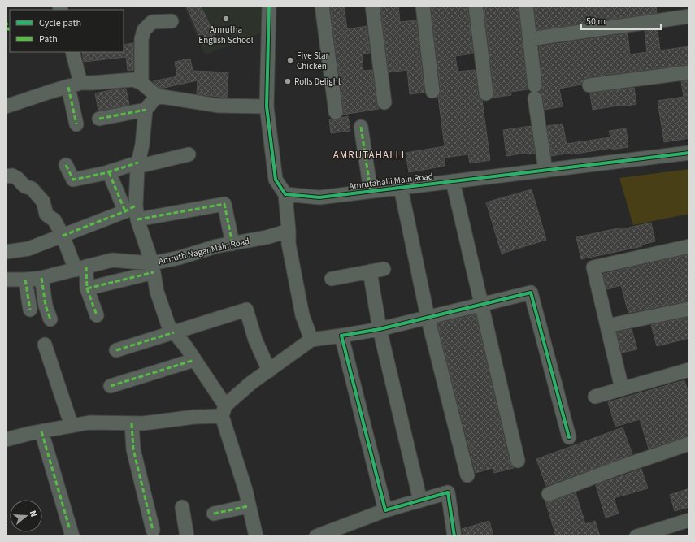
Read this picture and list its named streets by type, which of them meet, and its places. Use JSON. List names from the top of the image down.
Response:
{
  "streets": {
    "street": ["Amrutahalli Main Road", "Amruth Nagar Main Road"]
  },
  "districts": ["AMRUTAHALLI"],
  "places": ["Amrutha English School", "Five Star Chicken", "Rolls Delight"],
  "legend": ["Cycle path", "Path"],
  "scale_bar": "50 m",
  "north": "right"
}
